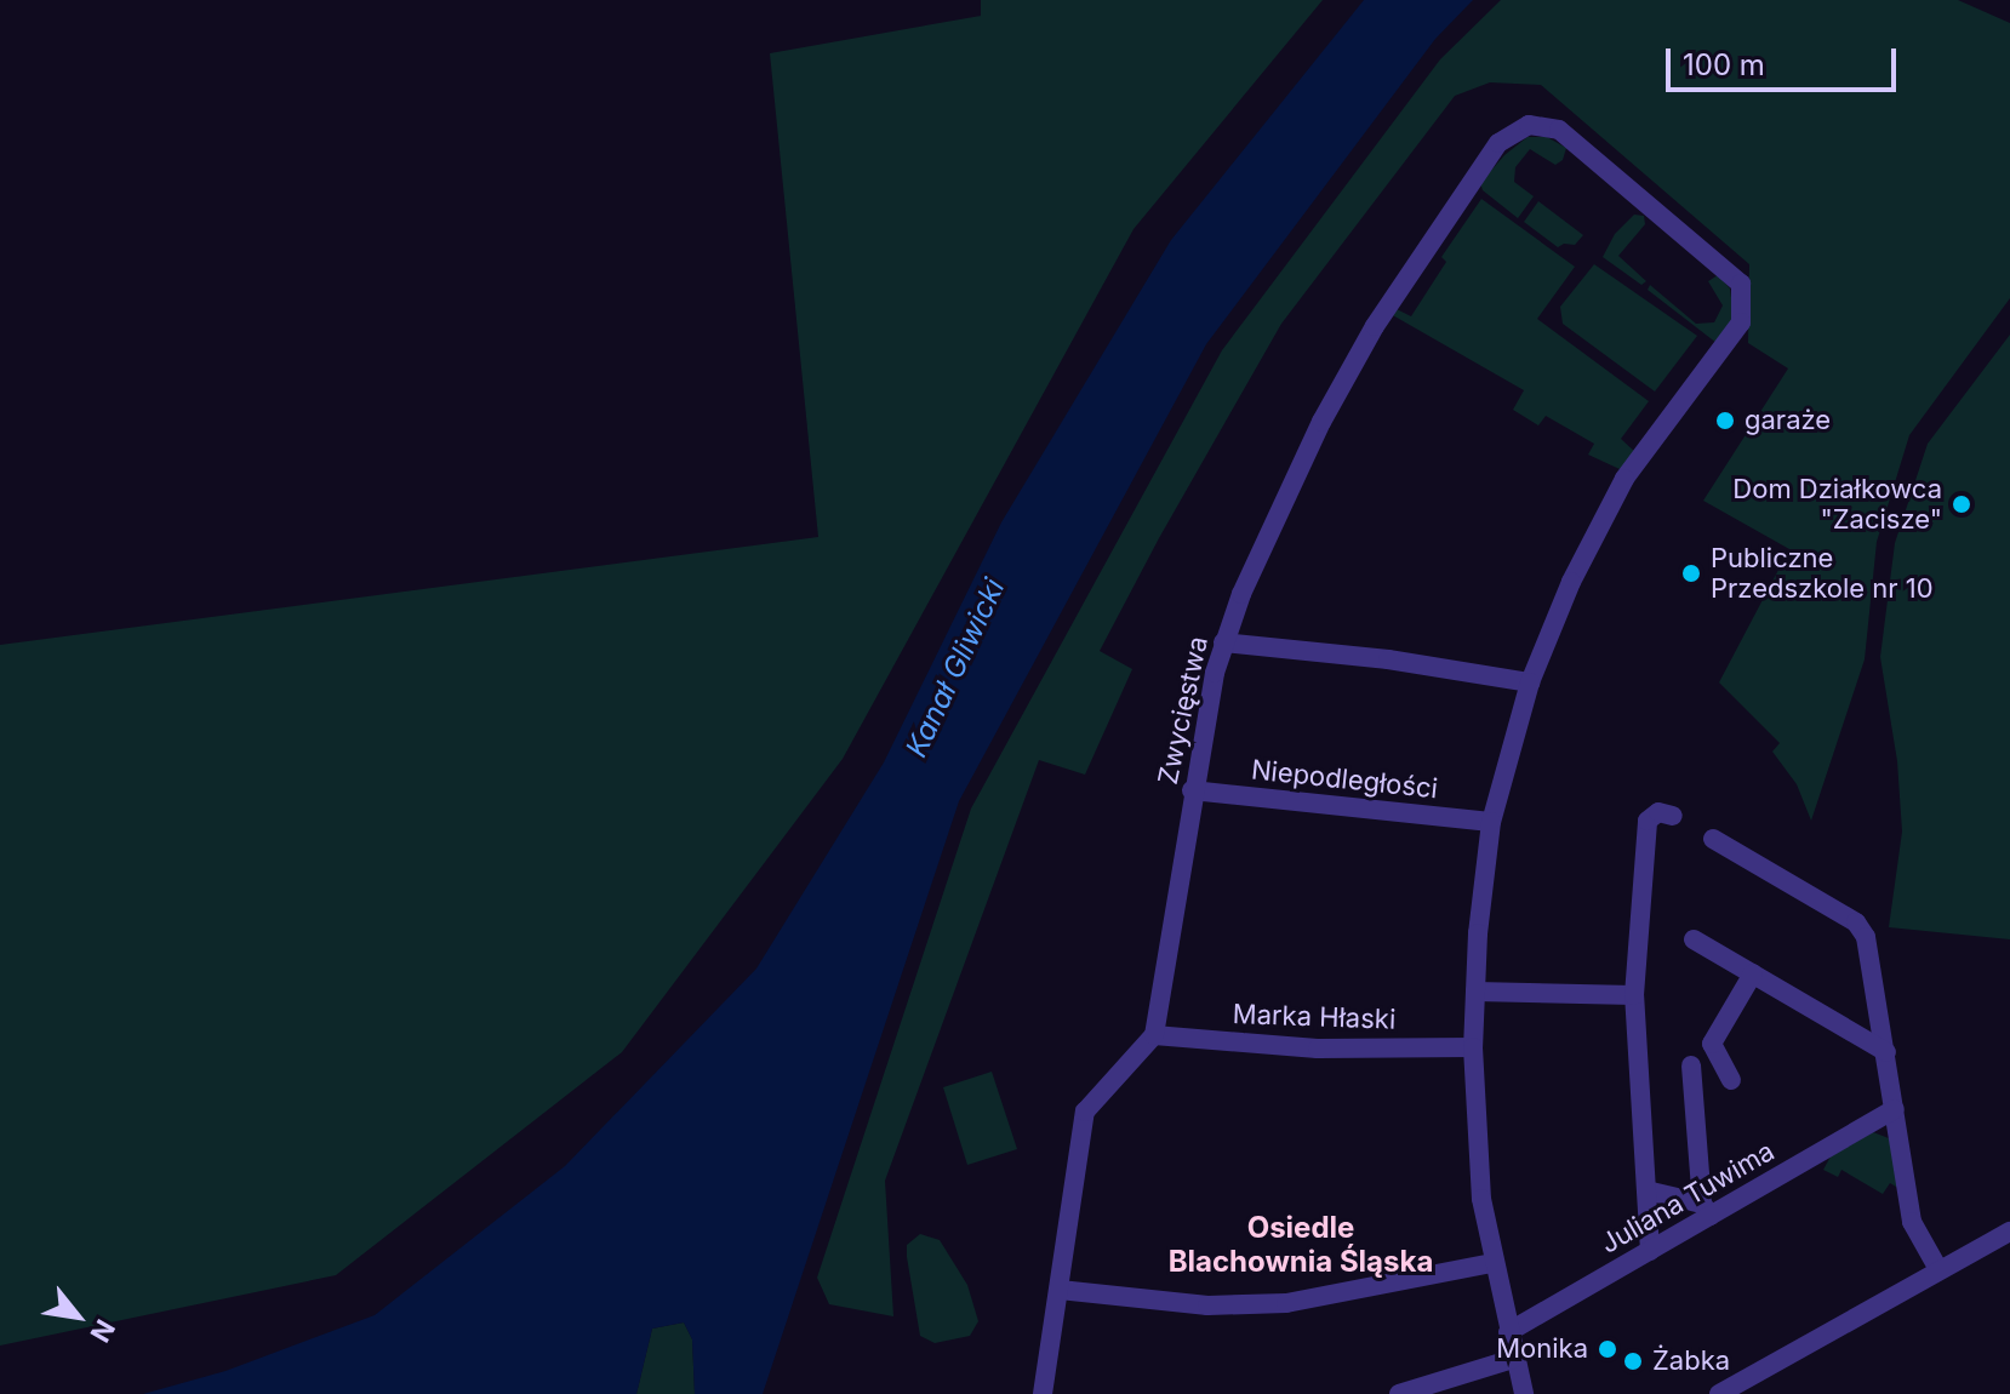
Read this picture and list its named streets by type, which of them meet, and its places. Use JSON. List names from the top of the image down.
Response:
{
  "streets": {
    "street": [
      "Zwycięstwa",
      "Niepodległości",
      "Marka Hłaski",
      "Juliana Tuwima"
    ]
  },
  "crossings": [
    ["Zwycięstwa", "Niepodległości"],
    ["Zwycięstwa", "Marka Hłaski"]
  ],
  "districts": ["Osiedle Blachownia Śląska"],
  "water": ["Kanał Gliwicki"],
  "places": [
    "garaże",
    "Dom Działkowca \"Zacisze\"",
    "Publiczne Przedszkole nr 10",
    "Monika",
    "Żabka"
  ],
  "scale_bar": "100 m",
  "north": "bottom right"
}
